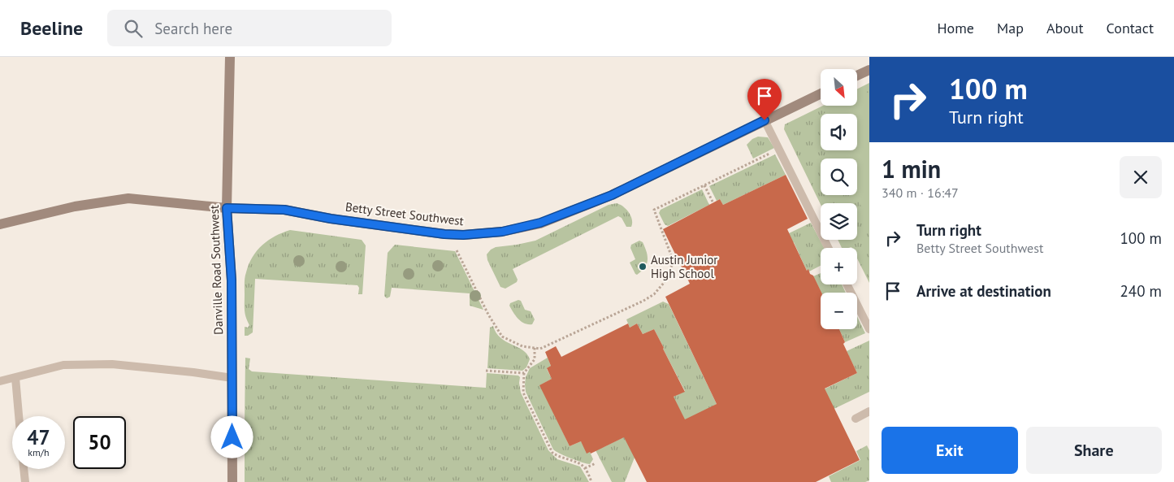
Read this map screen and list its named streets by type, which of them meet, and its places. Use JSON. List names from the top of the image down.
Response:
{
  "streets": {
    "street": ["Betty Street Southwest", "Danville Road Southwest"]
  },
  "crossings": [
    ["Betty Street Southwest", "Danville Road Southwest"]
  ],
  "places": ["Austin Junior High School"],
  "north": "bottom right",
  "page": {
    "header": "Beeline",
    "search": "Search here",
    "nav": [
      "Home",
      "Map",
      "About",
      "Contact"
    ],
    "turn": ["100 m", "Turn right"],
    "map_buttons": ["+", "−"],
    "heading": ["1 min", "340 m · 16:47"],
    "list": [
      {
        "name": "Turn right",
        "note": "Betty Street Southwest",
        "value": "100 m"
      },
      {
        "name": "Arrive at destination",
        "value": "240 m"
      }
    ],
    "speed": "47 km/h",
    "limit": "50",
    "buttons": ["Exit", "Share"]
  }
}
